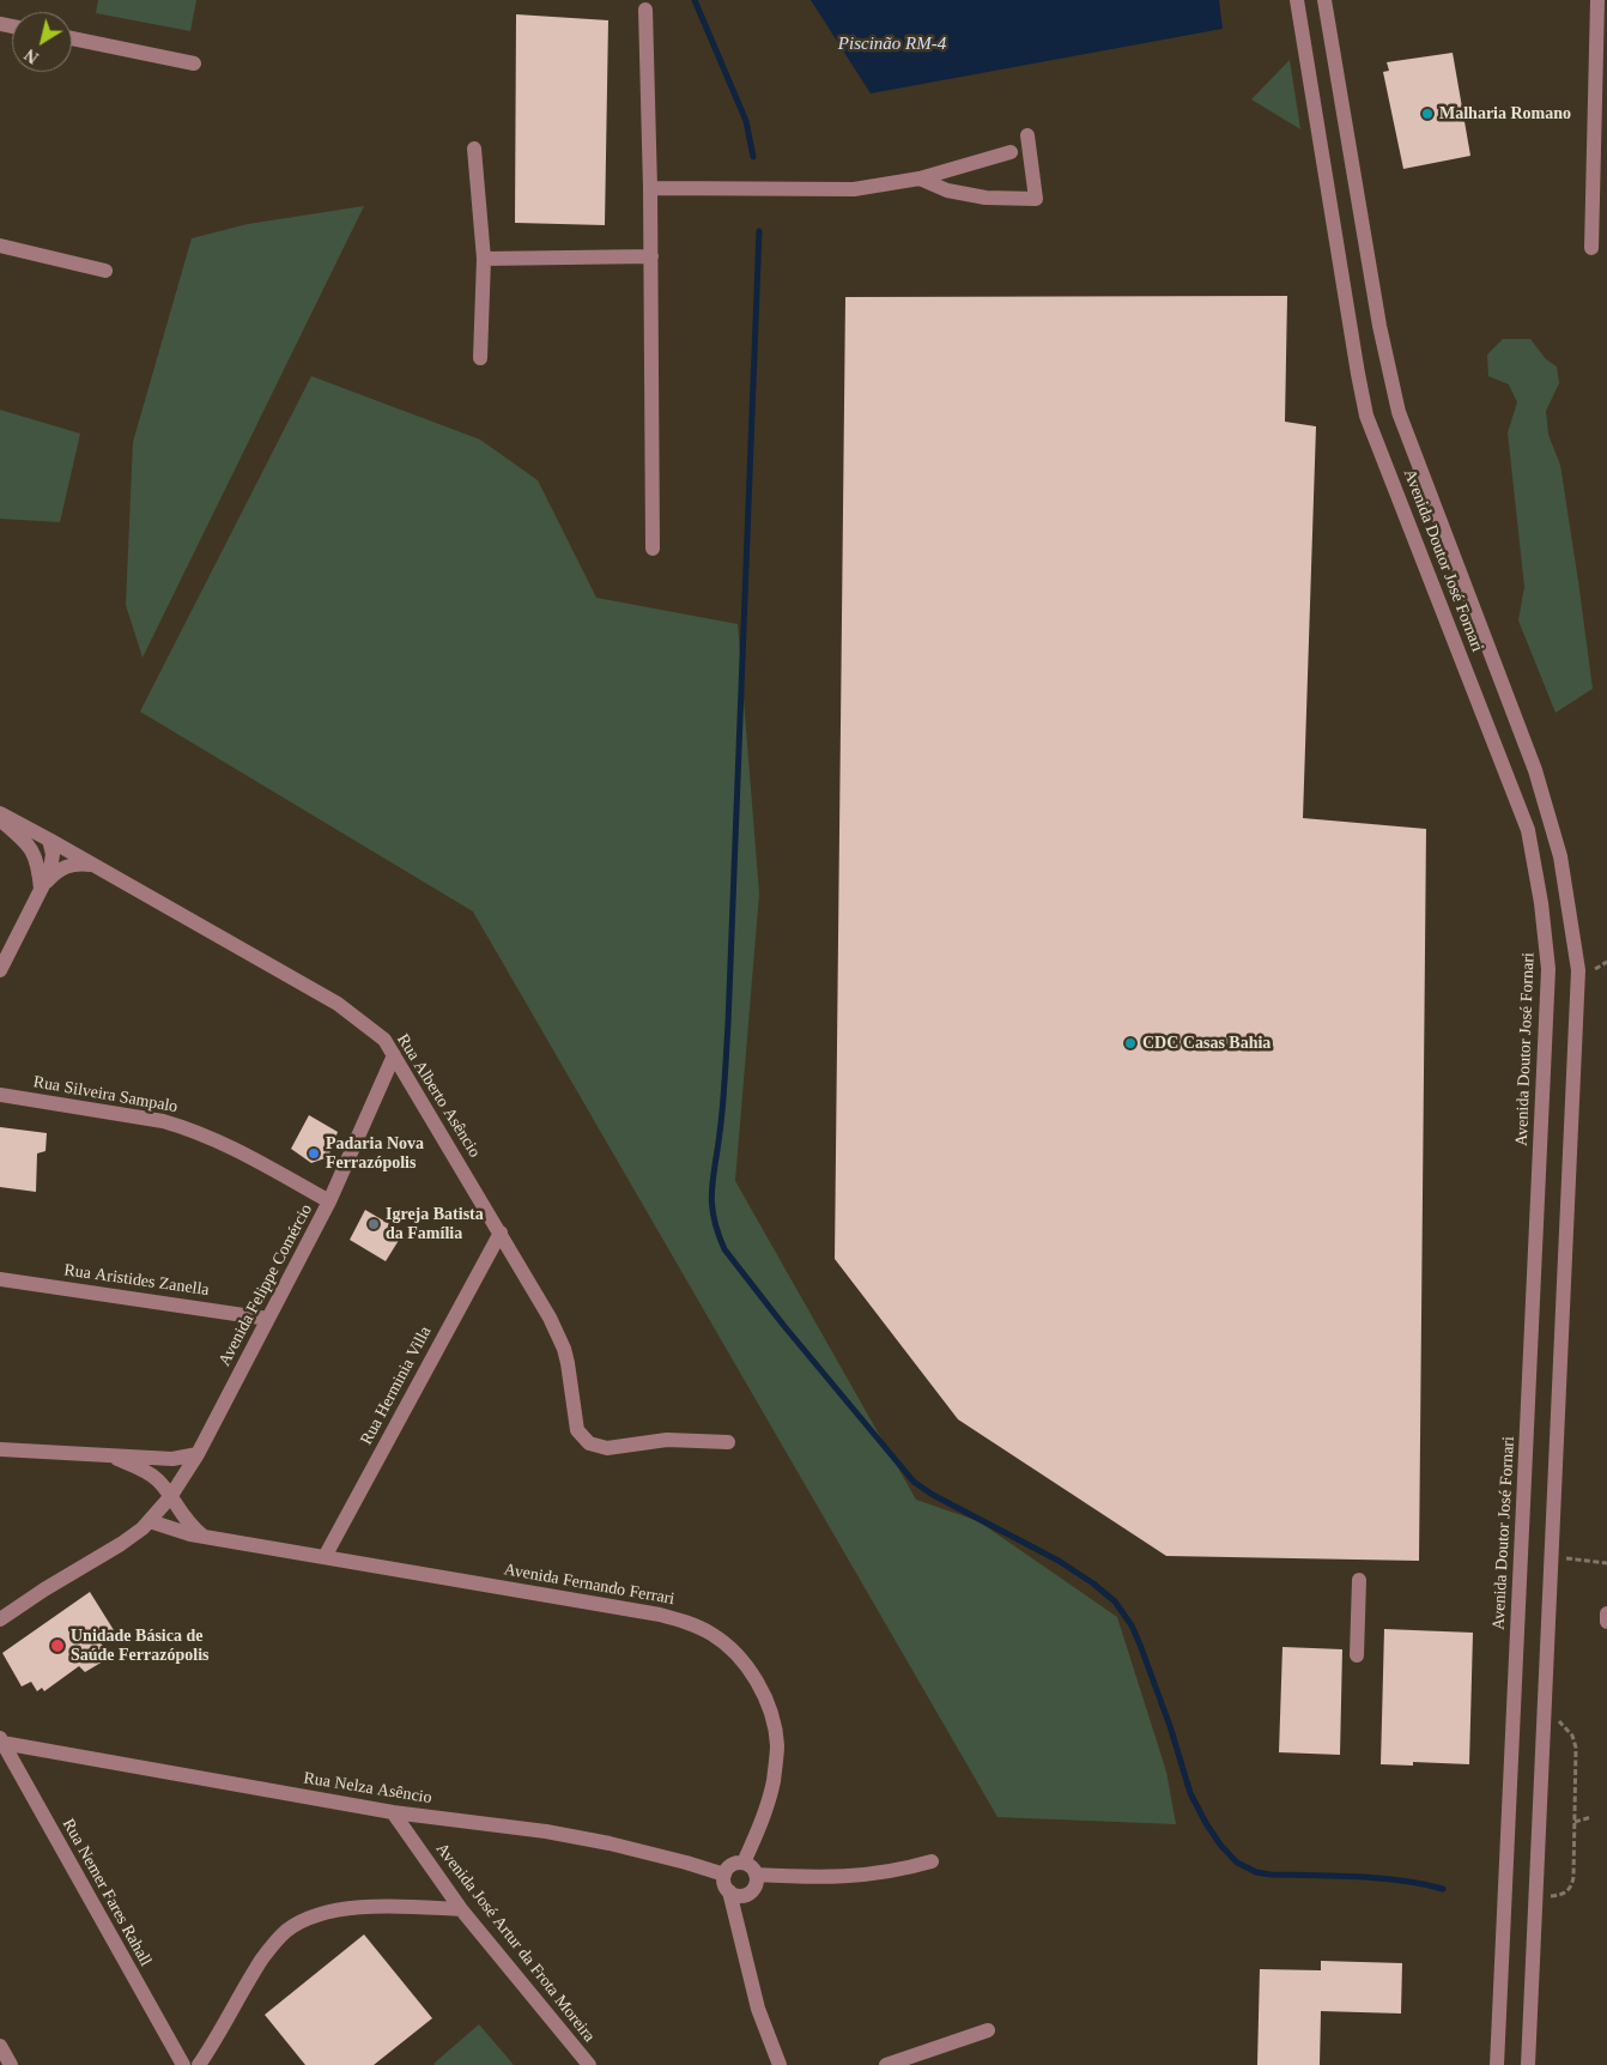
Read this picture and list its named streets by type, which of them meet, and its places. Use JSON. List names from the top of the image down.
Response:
{
  "streets": {
    "street": [
      "Avenida Doutor José Fornari",
      "Rua Silveira Sampalo",
      "Rua Alberto Asêncio",
      "Rua Aristides Zanella",
      "Avenida Felippe Comércio",
      "Rua Herminia Villa",
      "Avenida Fernando Ferrari",
      "Rua Nelza Asêncio",
      "Rua Nemer Fares Rahall",
      "Avenida José Artur da Frota Moreira"
    ]
  },
  "crossings": [
    ["Rua Silveira Sampalo", "Avenida Felippe Comércio"],
    ["Rua Alberto Asêncio", "Avenida Felippe Comércio"],
    ["Rua Alberto Asêncio", "Rua Herminia Villa"],
    ["Rua Aristides Zanella", "Avenida Felippe Comércio"],
    ["Avenida Felippe Comércio", "Avenida Fernando Ferrari"],
    ["Rua Herminia Villa", "Avenida Fernando Ferrari"],
    ["Avenida Fernando Ferrari", "Rua Nelza Asêncio"],
    ["Rua Nelza Asêncio", "Rua Nemer Fares Rahall"],
    ["Rua Nelza Asêncio", "Avenida José Artur da Frota Moreira"]
  ],
  "water": ["Piscinão RM-4"],
  "places": [
    "Malharia Romano",
    "CDC Casas Bahia",
    "Padaria Nova Ferrazópolis",
    "Igreja Batista da Família",
    "Unidade Básica de Saúde Ferrazópolis"
  ],
  "north": "bottom left"
}
